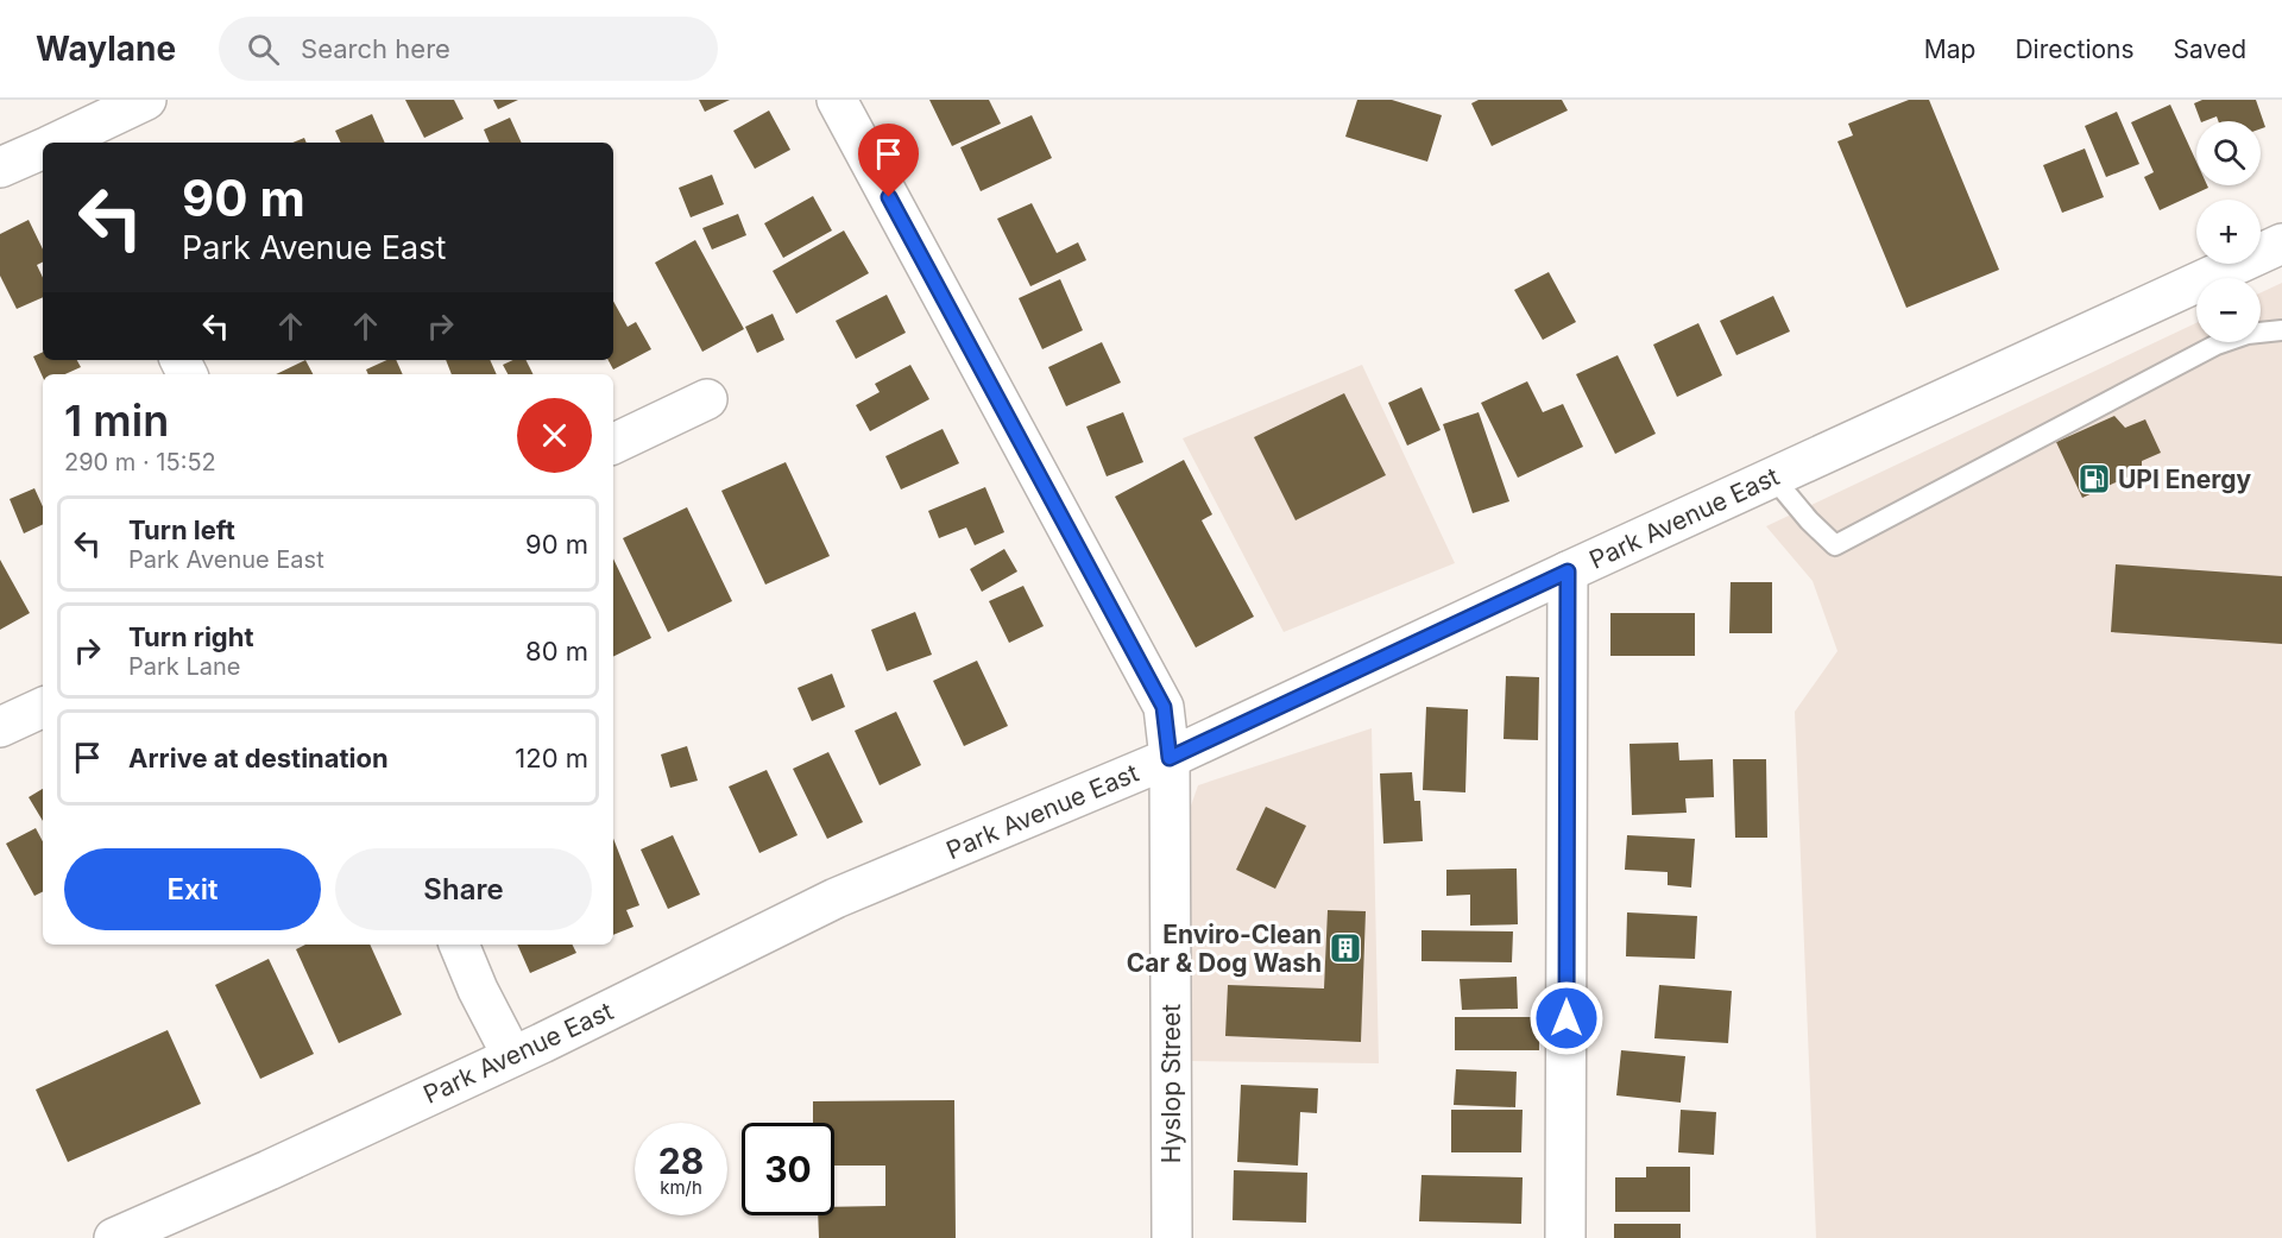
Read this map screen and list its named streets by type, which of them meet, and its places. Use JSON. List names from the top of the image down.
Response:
{
  "streets": {
    "main road": ["Park Avenue East", "Hyslop Street"]
  },
  "crossings": [
    ["Park Avenue East", "Hyslop Street"]
  ],
  "places": {
    "fuel station": ["UPI Energy"],
    "building": ["Enviro-Clean Car & Dog Wash"]
  },
  "page": {
    "header": "Waylane",
    "search": "Search here",
    "nav": ["Map", "Directions", "Saved"],
    "map_buttons": ["+", "−"],
    "turn": ["90 m", "Park Avenue East"],
    "heading": ["1 min", "290 m · 15:52"],
    "list": [
      {
        "name": "Turn left",
        "note": "Park Avenue East",
        "value": "90 m"
      },
      {
        "name": "Turn right",
        "note": "Park Lane",
        "value": "80 m"
      },
      {
        "name": "Arrive at destination",
        "value": "120 m"
      }
    ],
    "buttons": ["Exit", "Share"],
    "speed": "28 km/h",
    "limit": "30"
  }
}
